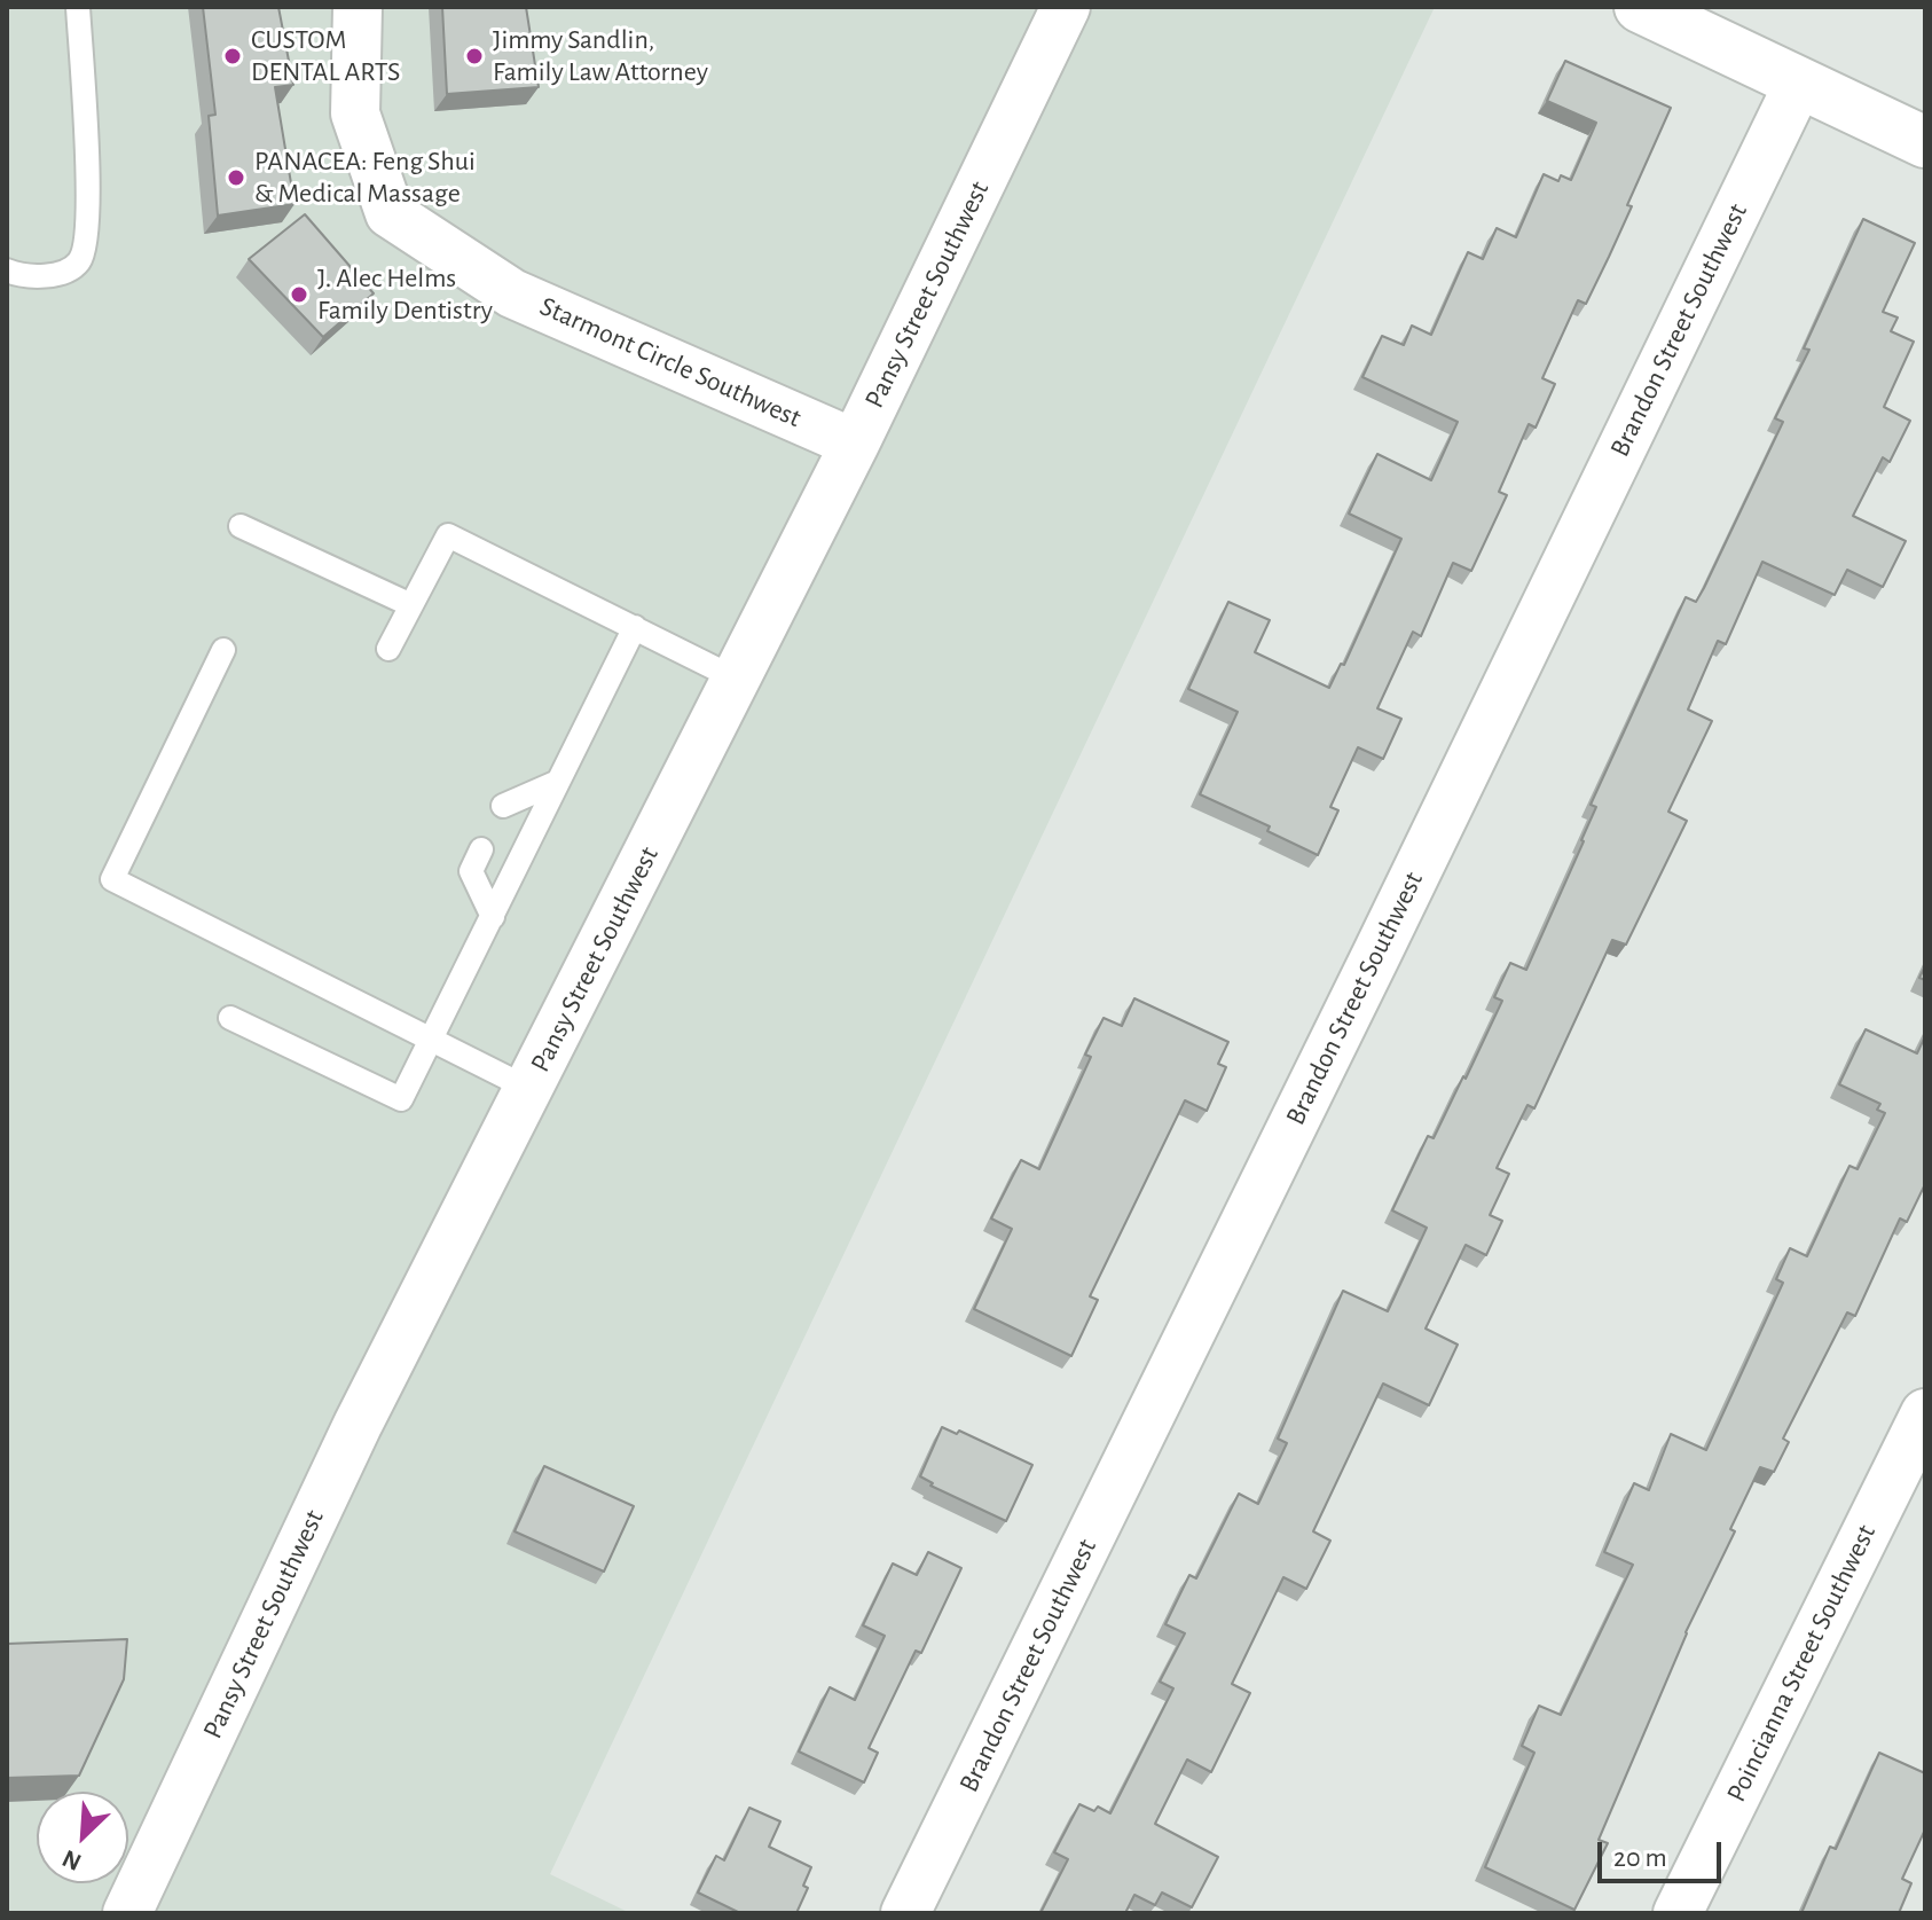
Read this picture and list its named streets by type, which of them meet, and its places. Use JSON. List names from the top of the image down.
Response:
{
  "streets": {
    "street": [
      "Pansy Street Southwest",
      "Brandon Street Southwest",
      "Starmont Circle Southwest",
      "Poincianna Street Southwest"
    ]
  },
  "crossings": [
    ["Pansy Street Southwest", "Starmont Circle Southwest"]
  ],
  "places": [
    "CUSTOM DENTAL ARTS",
    "Jimmy Sandlin, Family Law Attorney",
    "PANACEA: Feng Shui & Medical Massage",
    "J. Alec Helms Family Dentistry"
  ],
  "scale_bar": "20 m",
  "north": "bottom left"
}
